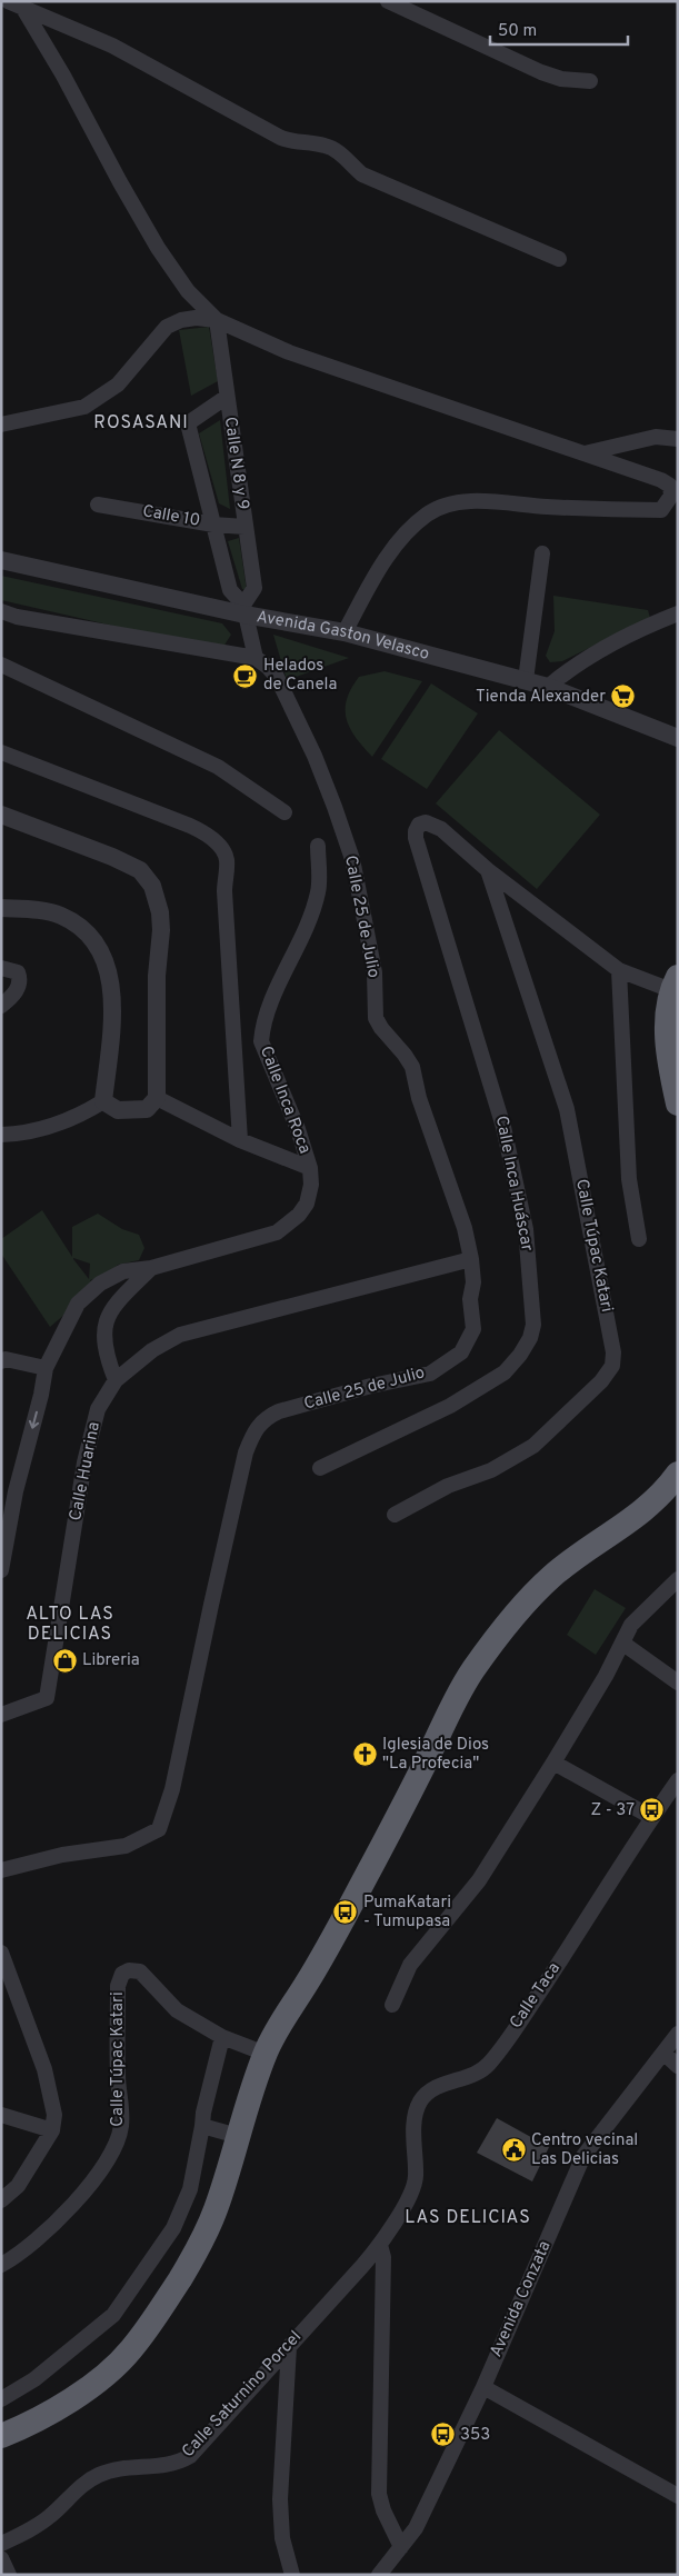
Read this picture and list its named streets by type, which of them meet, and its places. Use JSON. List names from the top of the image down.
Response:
{
  "streets": {
    "street": [
      "Calle N 8 y 9",
      "Calle 10",
      "Avenida Gaston Velasco",
      "Calle 25 de Julio",
      "Calle Inca Roca",
      "Calle Inca Huáscar",
      "Calle Túpac Katari",
      "Calle Huarina",
      "Calle Taca",
      "Avenida Conzata",
      "Calle Saturnino Porcel"
    ]
  },
  "crossings": [
    ["Calle N 8 y 9", "Calle 10"],
    ["Calle N 8 y 9", "Avenida Gaston Velasco"],
    ["Calle 25 de Julio", "Calle Huarina"],
    ["Calle Inca Huáscar", "Calle Túpac Katari"],
    ["Calle Taca", "Calle Saturnino Porcel"]
  ],
  "districts": ["ROSASANI", "ALTO LAS DELICIAS", "LAS DELICIAS"],
  "places": {
    "cafe": ["Helados de Canela"],
    "supermarket": ["Tienda Alexander"],
    "shop": ["Libreria"],
    "church": ["Iglesia de Dios \"La Profecia\""],
    "bus stop": ["Z - 37", "PumaKatari - Tumupasa", "353"],
    "public building": ["Centro vecinal Las Delicias"]
  },
  "scale_bar": "50 m"
}
